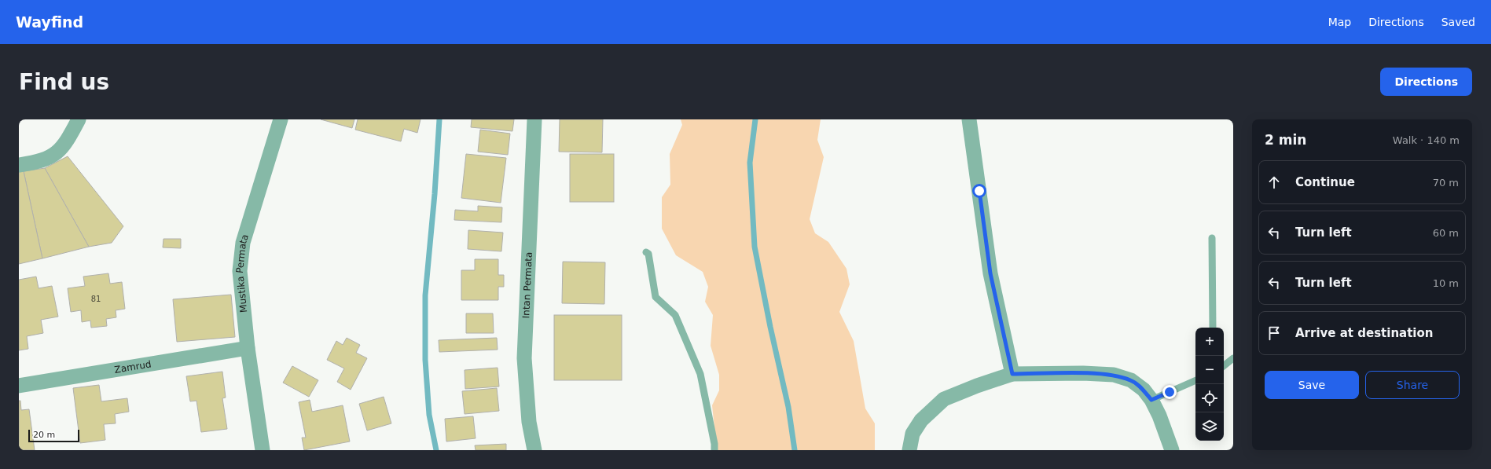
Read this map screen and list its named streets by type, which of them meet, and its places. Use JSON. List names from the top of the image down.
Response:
{
  "streets": {
    "street": ["Mustika Permata", "Intan Permata", "Zamrud"]
  },
  "crossings": [
    ["Mustika Permata", "Zamrud"]
  ],
  "house_numbers": ["81"],
  "scale_bar": "20 m",
  "page": {
    "header": "Wayfind",
    "nav": ["Map", "Directions", "Saved"],
    "buttons": [
      "Directions",
      ["Save", "Share"]
    ],
    "title": "Find us",
    "heading": ["2 min", "Walk · 140 m"],
    "list": [
      ["Continue", "70 m"],
      ["Turn left", "60 m"],
      ["Turn left", "10 m"],
      "Arrive at destination"
    ],
    "map_buttons": ["+", "−"],
    "scale": "20 m"
  }
}
